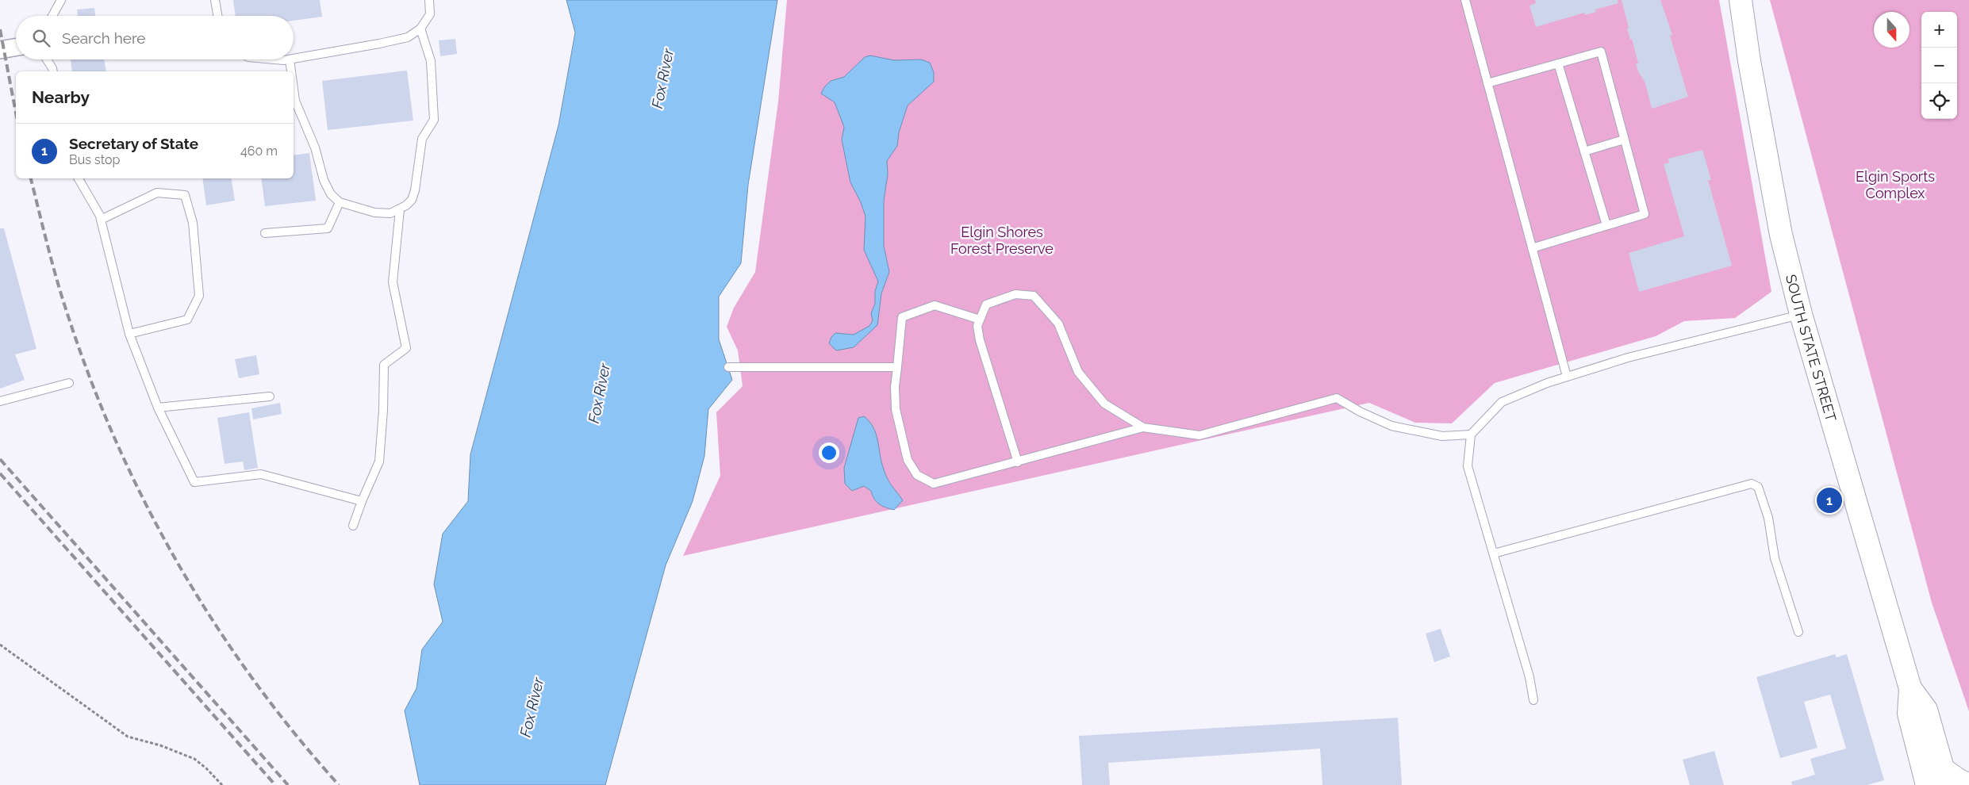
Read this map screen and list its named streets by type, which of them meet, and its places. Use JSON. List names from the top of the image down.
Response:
{
  "streets": {
    "main road": ["SOUTH STATE STREET"]
  },
  "water": ["Fox River"],
  "parks": ["Elgin Sports Complex", "Elgin Shores Forest Preserve"],
  "north": "bottom",
  "page": {
    "map_buttons": ["+", "−"],
    "search": "Search here",
    "heading": "Nearby",
    "list": [
      {
        "mark": "1",
        "name": "Secretary of State",
        "note": "Bus stop",
        "value": "460 m"
      }
    ],
    "pins": "1"
  }
}
